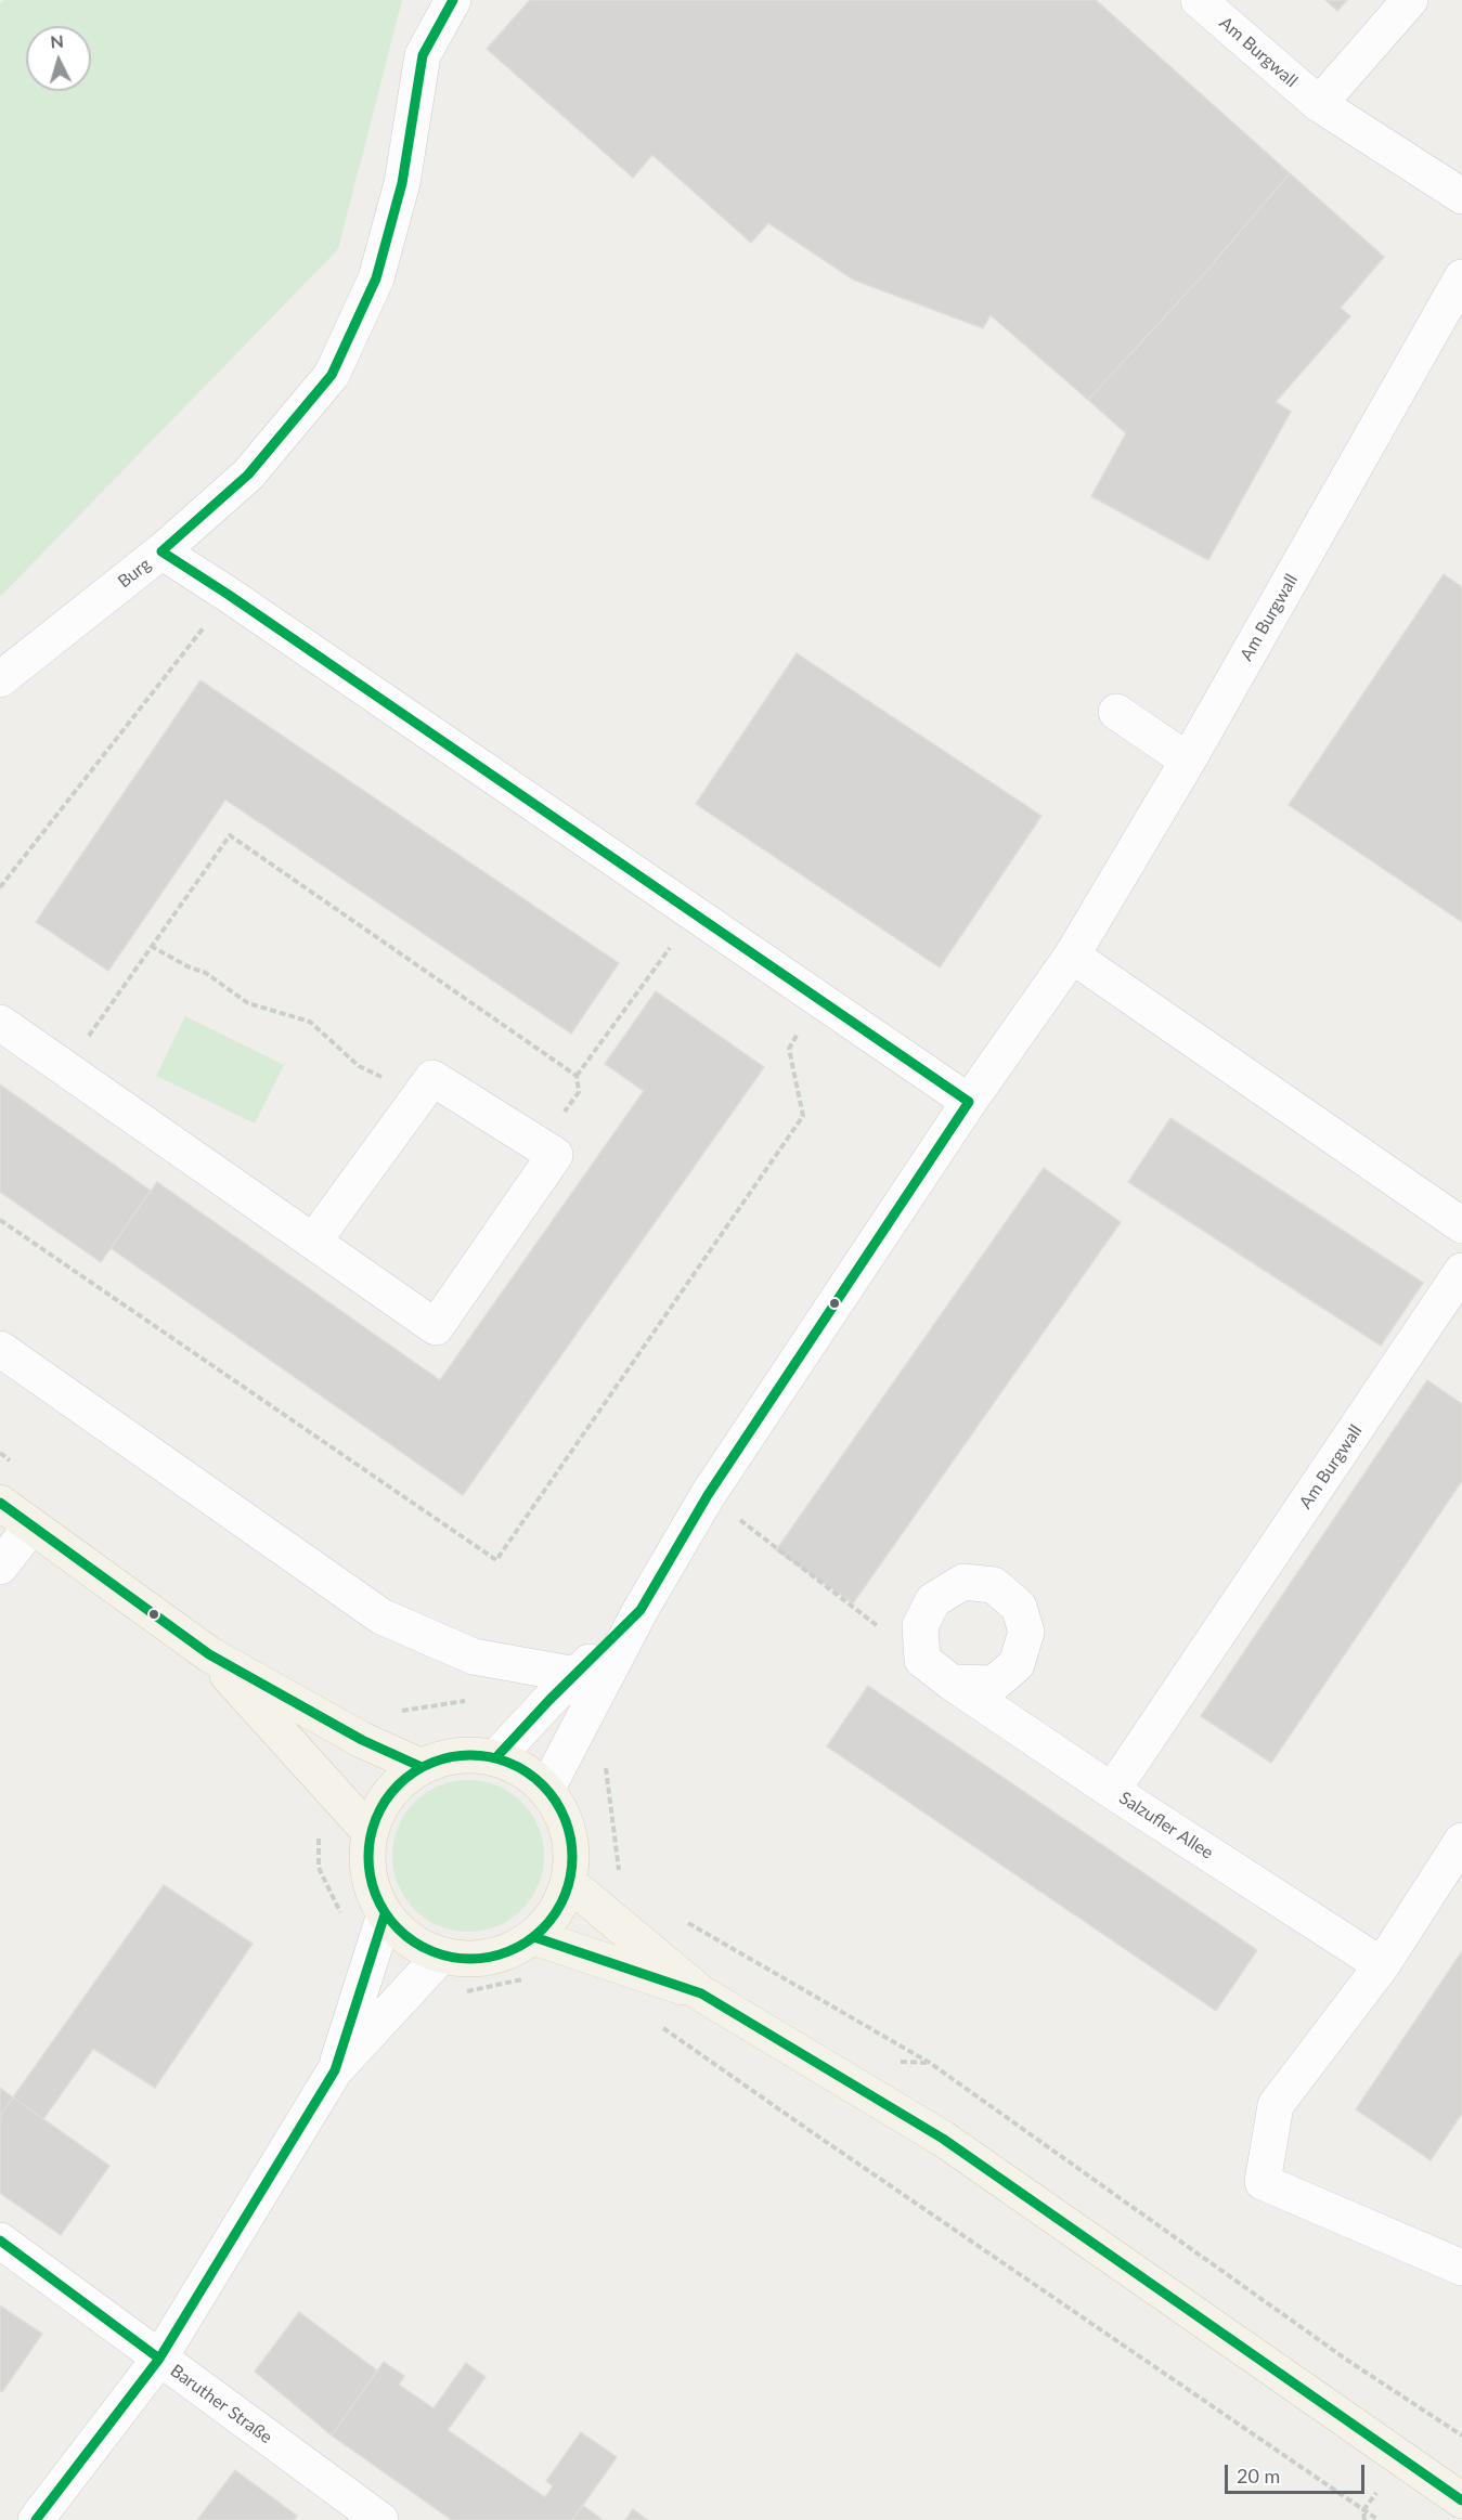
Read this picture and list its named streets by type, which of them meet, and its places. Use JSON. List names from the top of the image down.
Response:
{
  "streets": {
    "street": [
      "Am Burgwall",
      "Burg",
      "Salzufler Allee",
      "Baruther Straße"
    ]
  },
  "crossings": [
    ["Am Burgwall", "Salzufler Allee"]
  ],
  "scale_bar": "20 m",
  "north": "top"
}
